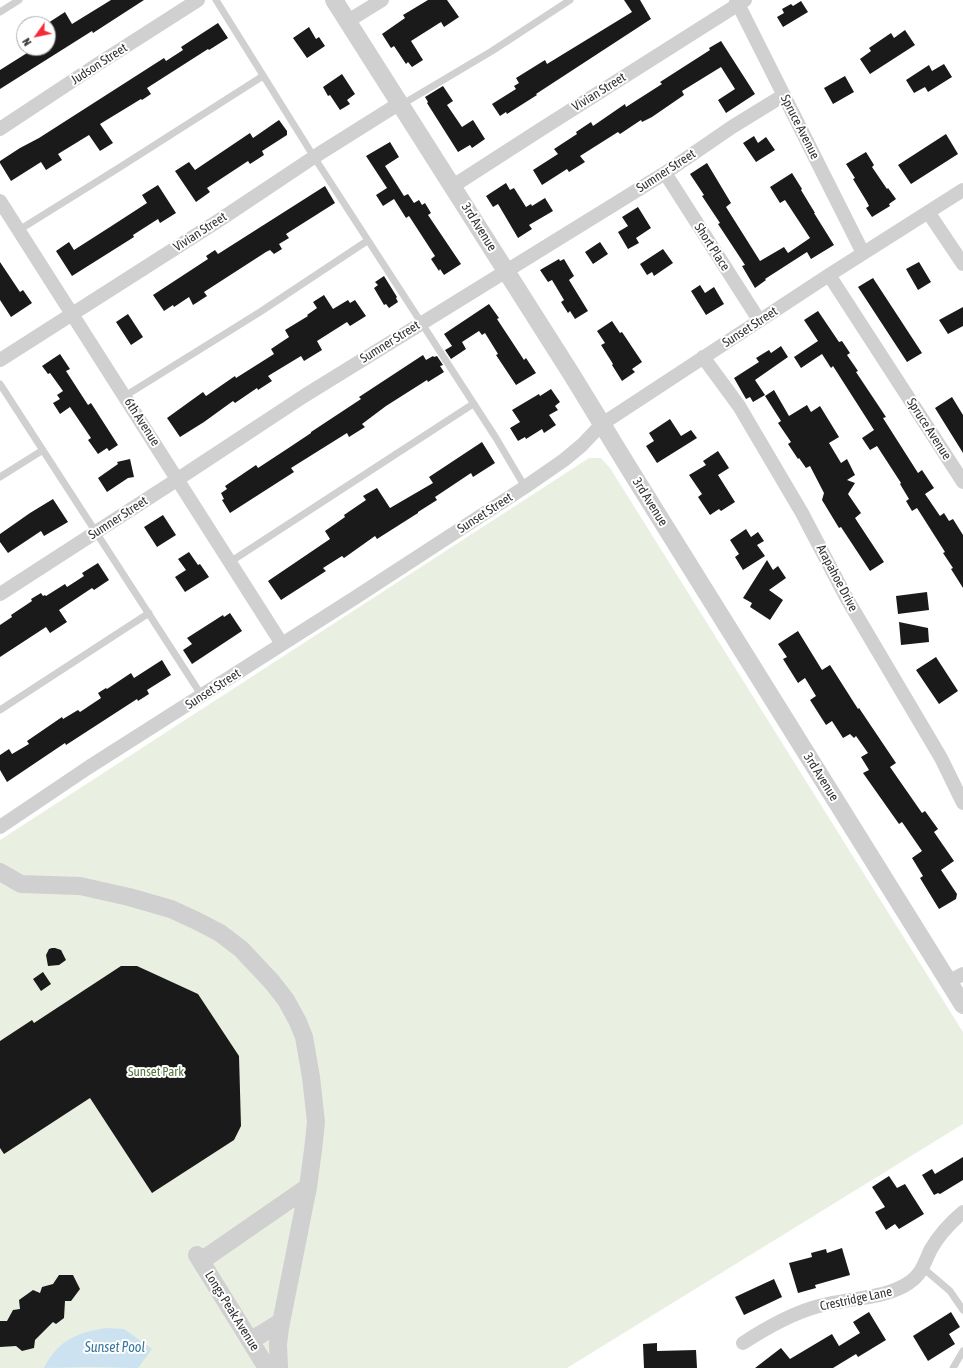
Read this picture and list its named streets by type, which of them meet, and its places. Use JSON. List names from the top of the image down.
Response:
{
  "streets": {
    "street": [
      "Judson Street",
      "Vivian Street",
      "Spruce Avenue",
      "Sumner Street",
      "3rd Avenue",
      "Short Place",
      "Sunset Street",
      "6th Avenue",
      "Arapahoe Drive",
      "Crestridge Lane",
      "Longs Peak Avenue"
    ]
  },
  "crossings": [
    ["Vivian Street", "Spruce Avenue"],
    ["Vivian Street", "3rd Avenue"],
    ["Vivian Street", "6th Avenue"],
    ["Spruce Avenue", "Sumner Street"],
    ["Spruce Avenue", "Sunset Street"],
    ["Sumner Street", "3rd Avenue"],
    ["Sumner Street", "Short Place"],
    ["Sumner Street", "6th Avenue"],
    ["3rd Avenue", "Sunset Street"],
    ["Short Place", "Sunset Street"],
    ["Sunset Street", "6th Avenue"],
    ["Sunset Street", "Arapahoe Drive"]
  ],
  "water": ["Sunset Pool"],
  "parks": ["Sunset Park"],
  "north": "bottom left"
}
